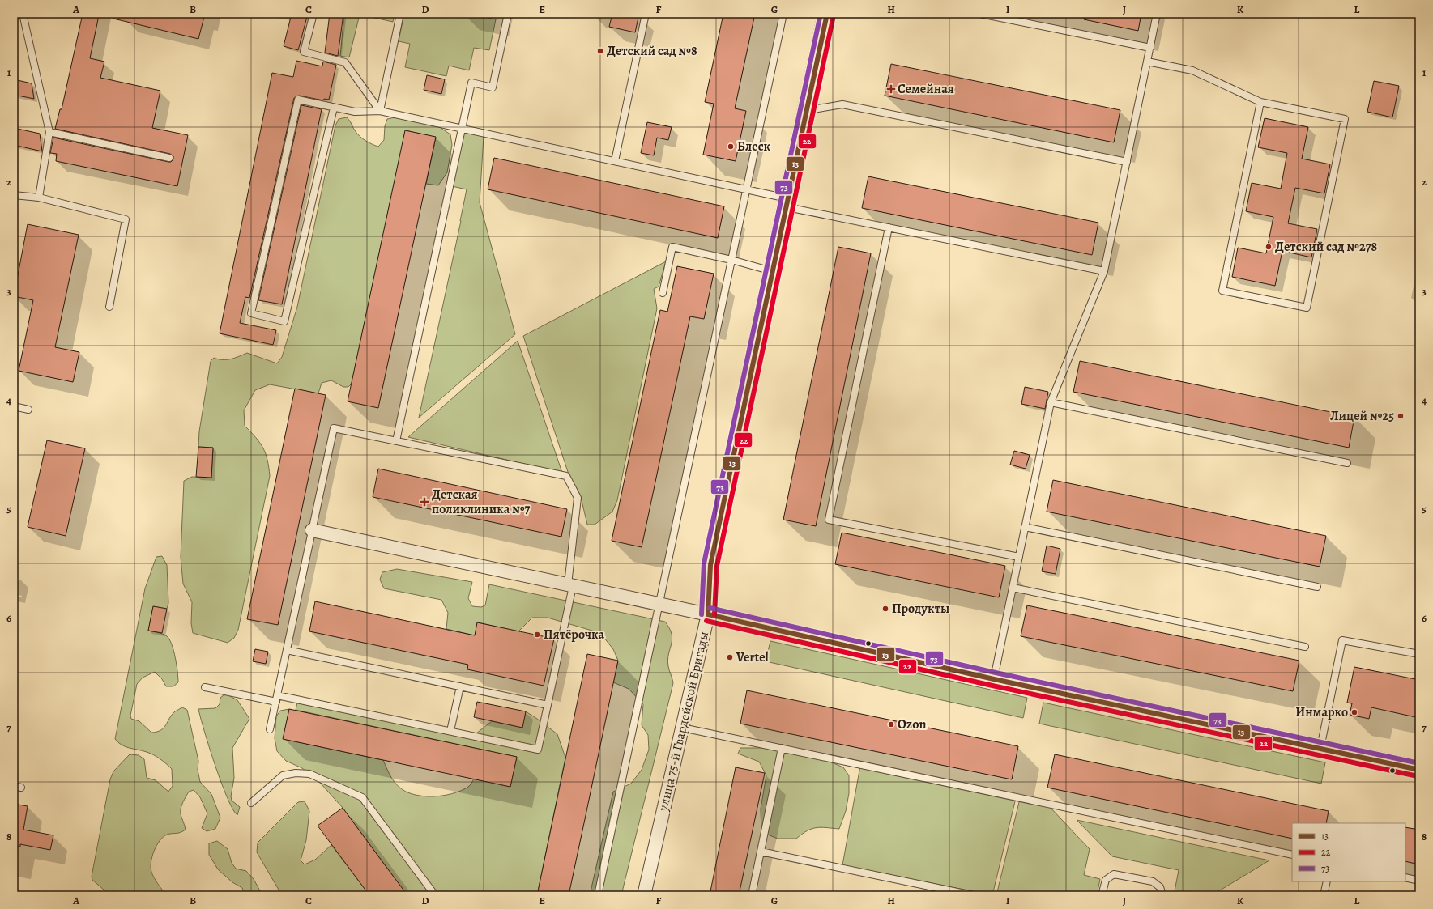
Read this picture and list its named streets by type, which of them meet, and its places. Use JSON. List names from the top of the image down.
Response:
{
  "streets": {
    "main road": ["улица 75-й Гвардейской Бригады"]
  },
  "places": {
    "other": [
      "Детский сад №8",
      "Блеск",
      "Детский сад №278",
      "Лицей №25",
      "Продукты",
      "Пятёрочка",
      "Vertel",
      "Инмарко",
      "Ozon"
    ],
    "health": ["Семейная", "Детская поликлиника №7"]
  },
  "lines": ["transit line 13", "transit line 73", "transit line 22"],
  "legend": ["13", "22", "73"],
  "grid": {
    "columns": [
      "A",
      "B",
      "C",
      "D",
      "E",
      "F",
      "G",
      "H",
      "I",
      "J",
      "K",
      "L"
    ],
    "rows": [
      "1",
      "2",
      "3",
      "4",
      "5",
      "6",
      "7",
      "8"
    ]
  }
}
